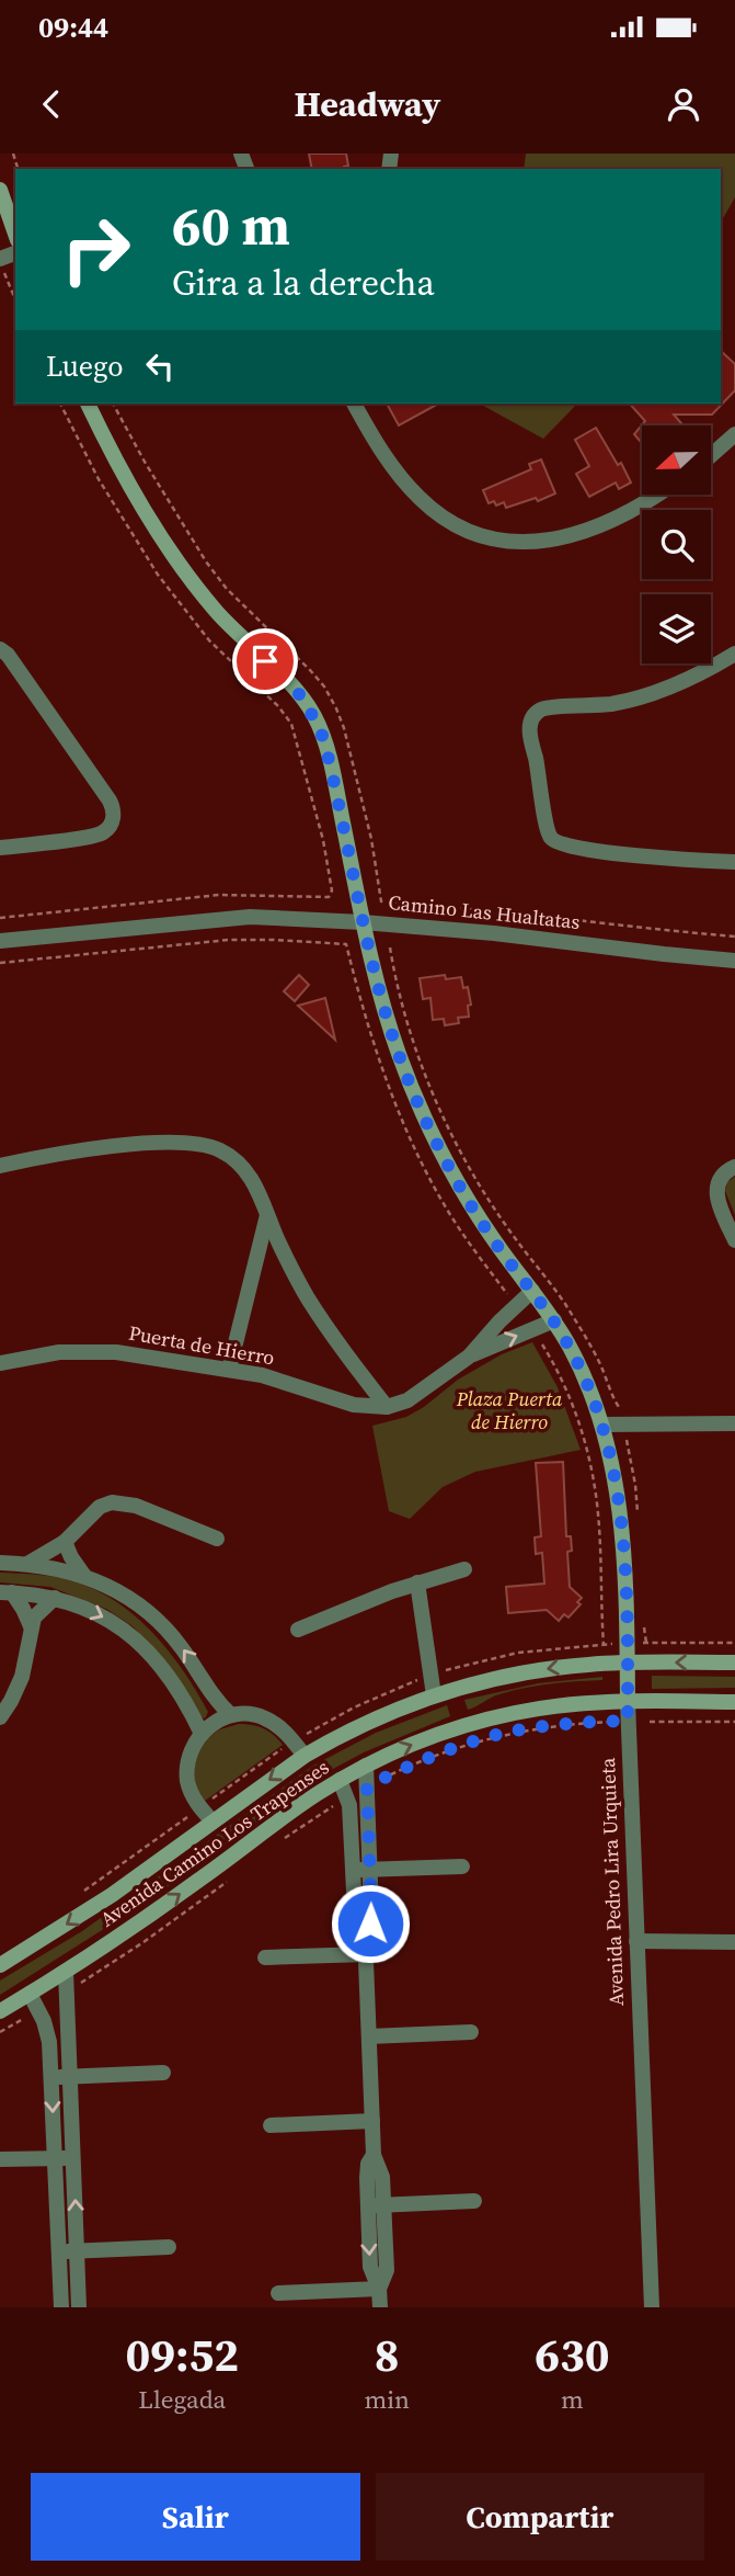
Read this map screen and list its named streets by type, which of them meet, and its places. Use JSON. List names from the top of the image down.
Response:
{
  "streets": {
    "main road": ["Avenida Camino Los Trapenses", "Avenida Pedro Lira Urquieta"],
    "street": ["Camino Las Hualtatas", "Puerta de Hierro"]
  },
  "crossings": [
    ["Camino Las Hualtatas", "Avenida Pedro Lira Urquieta"],
    ["Avenida Camino Los Trapenses", "Avenida Pedro Lira Urquieta"]
  ],
  "parks": ["Plaza Puerta de Hierro"],
  "north": "left",
  "page": {
    "status": "09:44",
    "header": "Headway",
    "turn": ["60 m", "Gira a la derecha"],
    "then": "Luego",
    "eta": [
      "09:52",
      "Llegada",
      "8",
      "min",
      "630",
      "m"
    ],
    "buttons": ["Salir", "Compartir"]
  }
}
